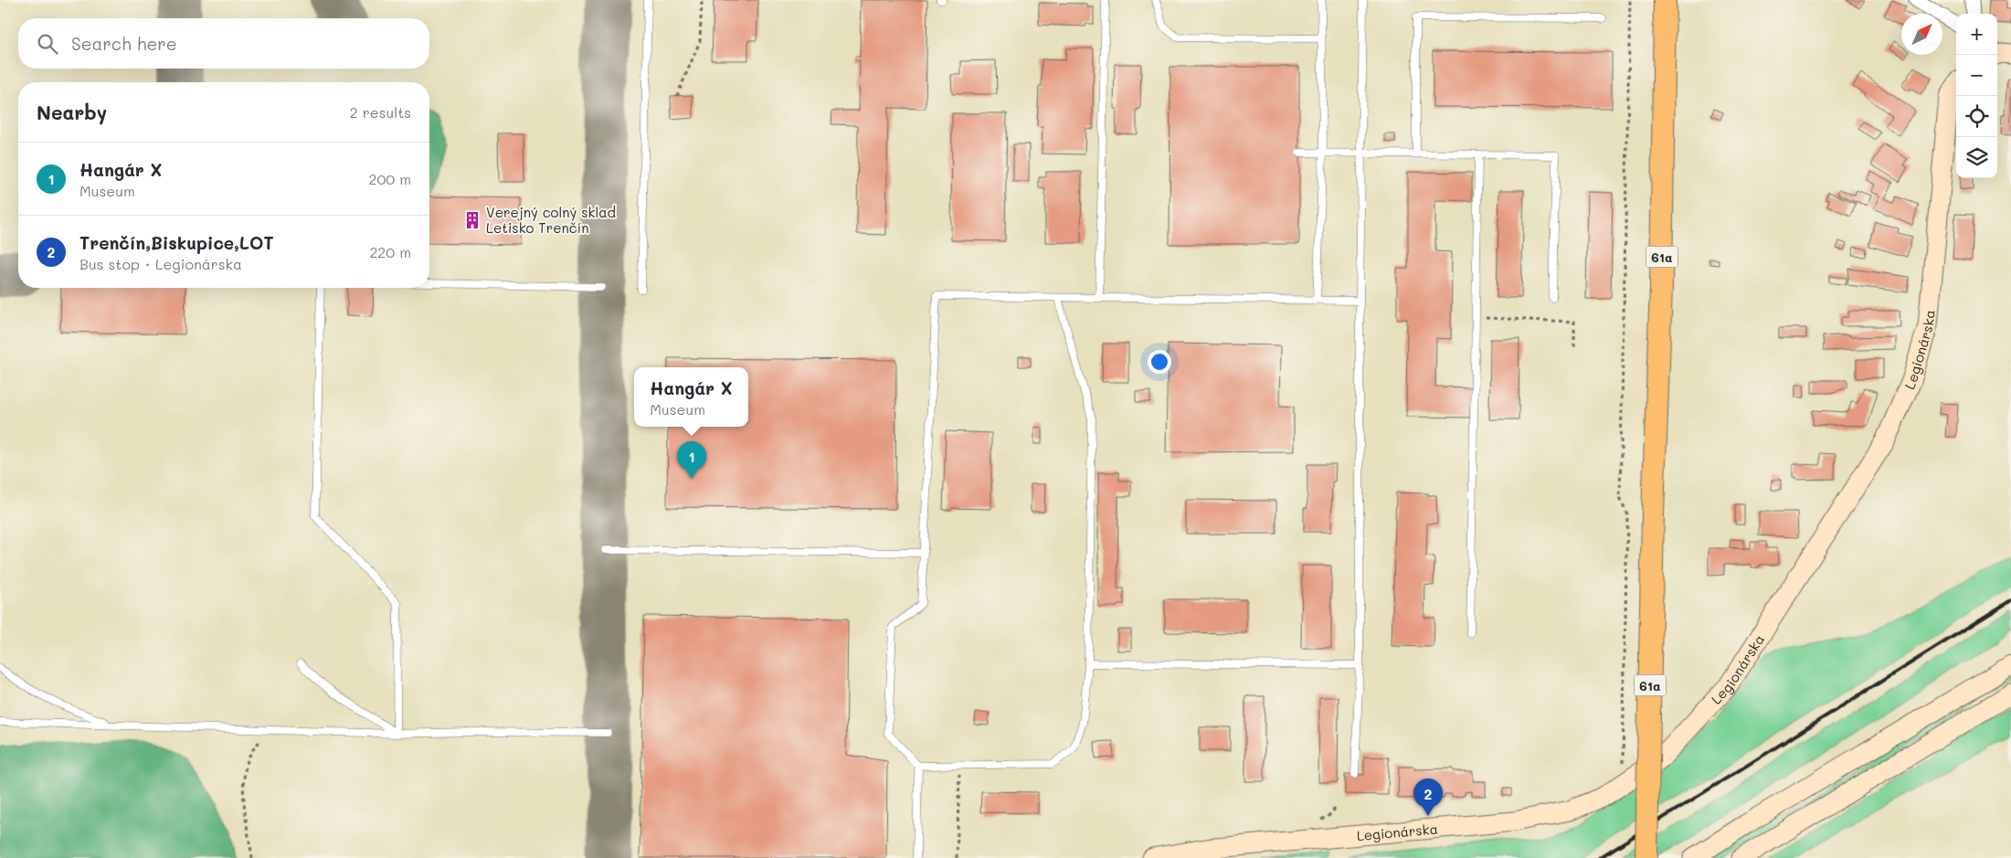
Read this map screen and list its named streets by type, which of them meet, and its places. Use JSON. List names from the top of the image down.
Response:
{
  "streets": {
    "main road": ["61a"],
    "street": ["Legionárska"]
  },
  "places": {
    "building": ["Verejný colný sklad Letisko Trenčín"]
  },
  "north": "top right",
  "page": {
    "map_buttons": ["+", "−"],
    "search": "Search here",
    "heading": ["Nearby", "2 results"],
    "list": [
      {
        "mark": "1",
        "name": "Hangár X",
        "note": "Museum",
        "value": "200 m"
      },
      {
        "mark": "2",
        "name": "Trenčín,Biskupice,LOT",
        "note": "Bus stop · Legionárska",
        "value": "220 m"
      }
    ],
    "popup": ["Hangár X", "Museum"],
    "pins": ["1", "2"]
  }
}
